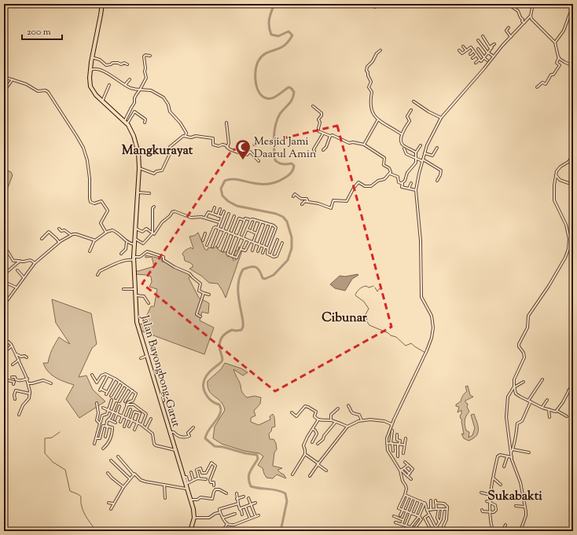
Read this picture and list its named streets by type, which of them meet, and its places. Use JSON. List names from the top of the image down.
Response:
{
  "streets": {
    "main road": ["Jalan Bayongbong-Garut"]
  },
  "districts": ["Mangkurayat", "Cibunar", "Sukabakti"],
  "places": {
    "mosque": ["Mesjid Jami Daarul Amin"]
  },
  "scale_bar": "200 m"
}
